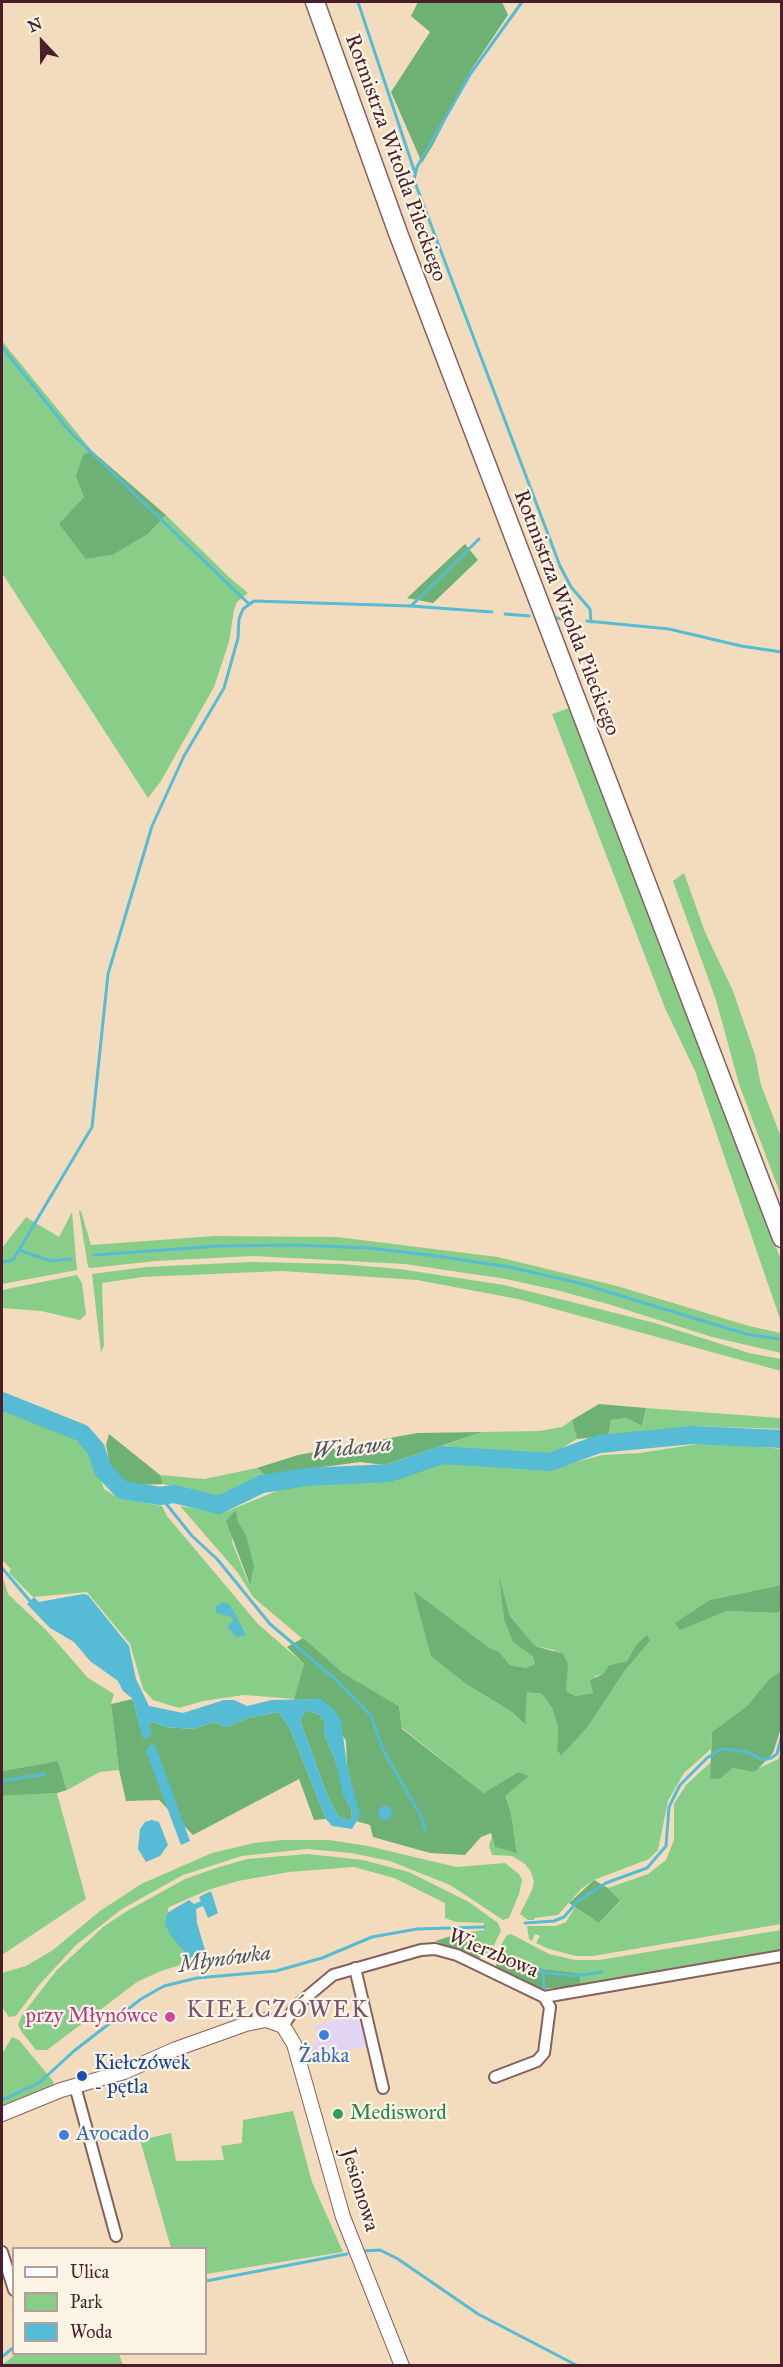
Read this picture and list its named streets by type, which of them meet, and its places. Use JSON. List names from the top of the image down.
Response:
{
  "streets": {
    "main road": ["Rotmistrza Witolda Pileckiego"],
    "street": ["Wierzbowa", "Jesionowa"]
  },
  "crossings": [
    ["Wierzbowa", "Jesionowa"]
  ],
  "districts": ["KIEŁCZÓWEK"],
  "water": ["Widawa", "Młynówka"],
  "places": [
    "przy Młynówce",
    "Żabka",
    "Kiełczówek - pętla",
    "Medisword",
    "Avocado"
  ],
  "legend": ["Ulica", "Park", "Woda"],
  "north": "top"
}
